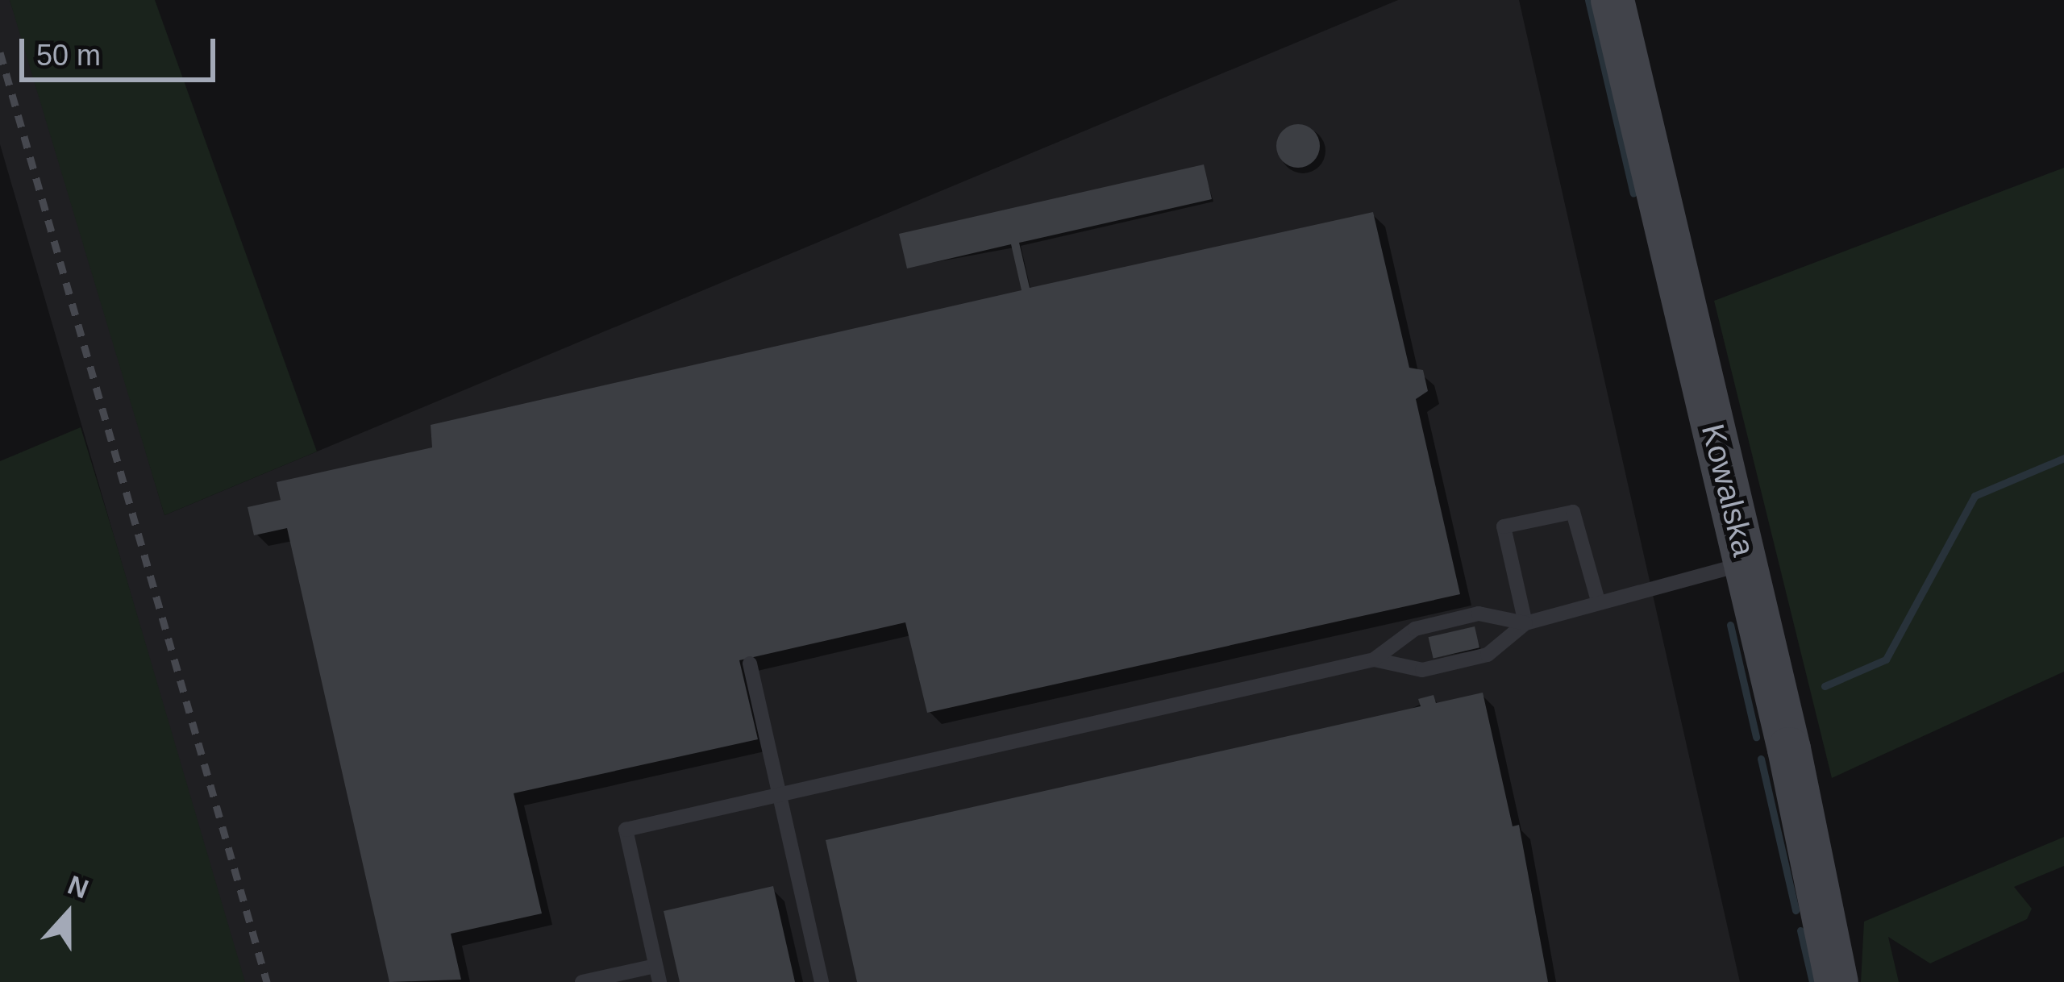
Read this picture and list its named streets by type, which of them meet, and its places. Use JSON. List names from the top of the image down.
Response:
{
  "streets": {
    "street": ["Kowalska"]
  },
  "scale_bar": "50 m",
  "north": "top"
}
